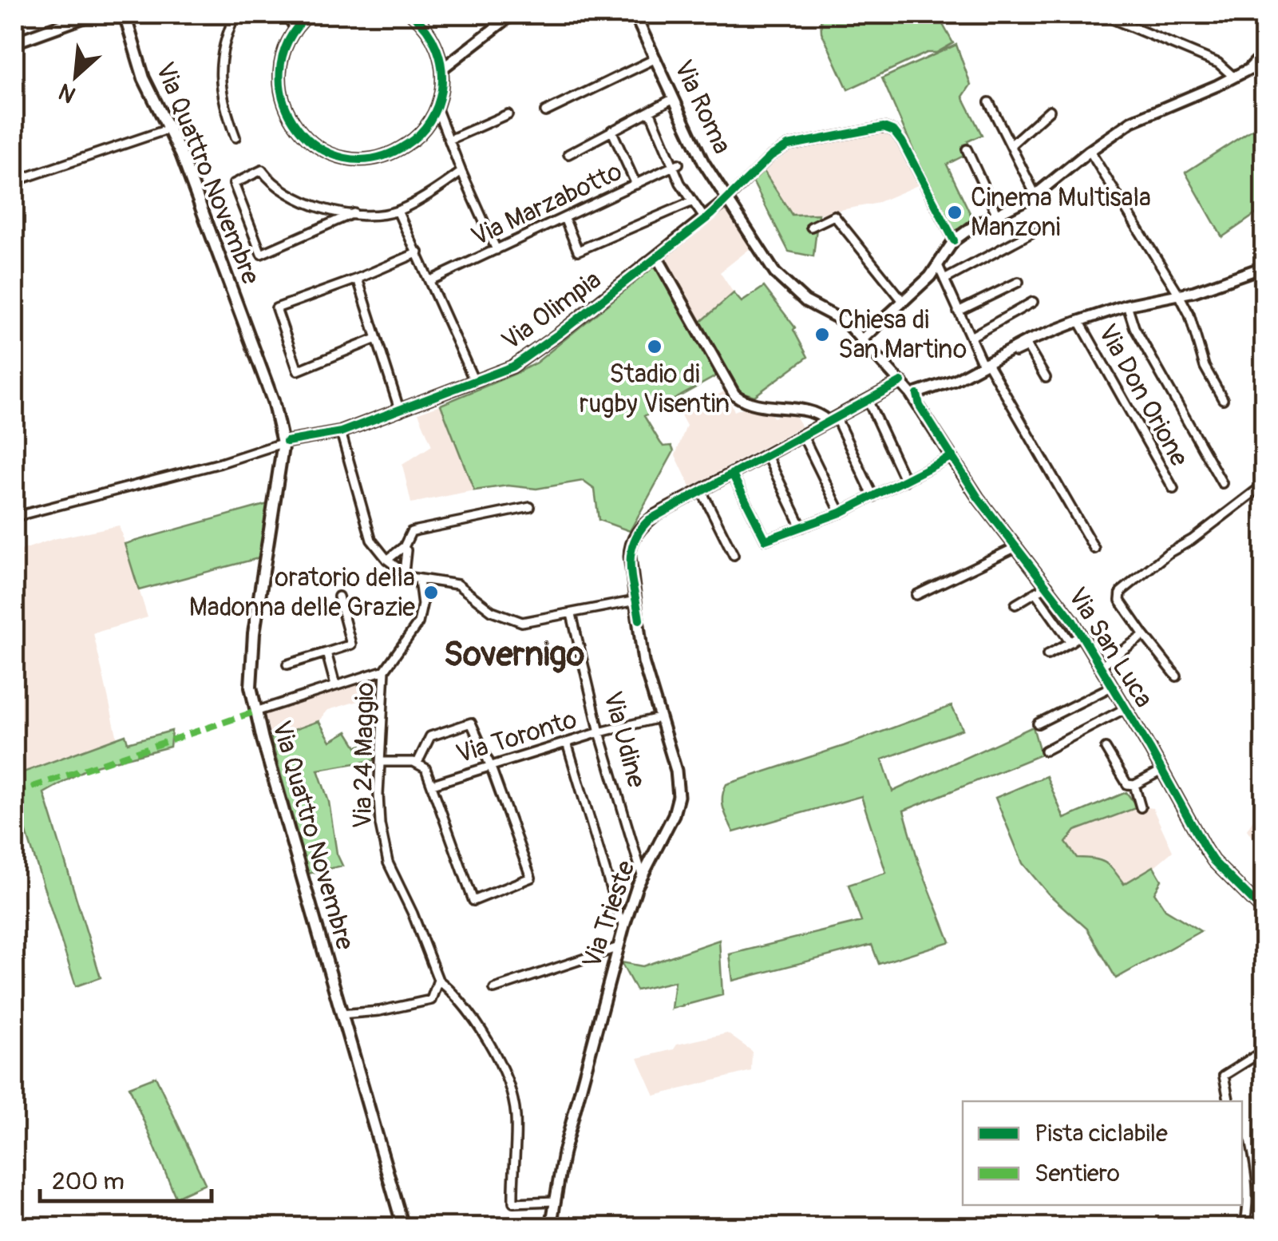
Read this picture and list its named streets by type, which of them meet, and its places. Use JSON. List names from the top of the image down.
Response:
{
  "streets": {
    "main road": ["Via Quattro Novembre"],
    "street": [
      "Via Roma",
      "Via Marzabotto",
      "Via Olimpia",
      "Via Don Orione",
      "Via San Luca",
      "Via Toronto",
      "Via Udine",
      "Via 24 Maggio",
      "Via Trieste"
    ]
  },
  "crossings": [
    ["Via Roma", "Via Olimpia"],
    ["Via Roma", "Via San Luca"],
    ["Via Roma", "Via Trieste"],
    ["Via Quattro Novembre", "Via Olimpia"],
    ["Via Toronto", "Via Udine"],
    ["Via Toronto", "Via Trieste"],
    ["Via Udine", "Via Trieste"],
    ["Via 24 Maggio", "Via Trieste"]
  ],
  "districts": ["Sovernigo"],
  "places": [
    "Cinema Multisala Manzoni",
    "Chiesa di San Martino",
    "Stadio di rugby Visentin",
    "oratorio della Madonna delle Grazie"
  ],
  "legend": ["Pista ciclabile", "Sentiero"],
  "scale_bar": "200 m",
  "north": "bottom left"
}
